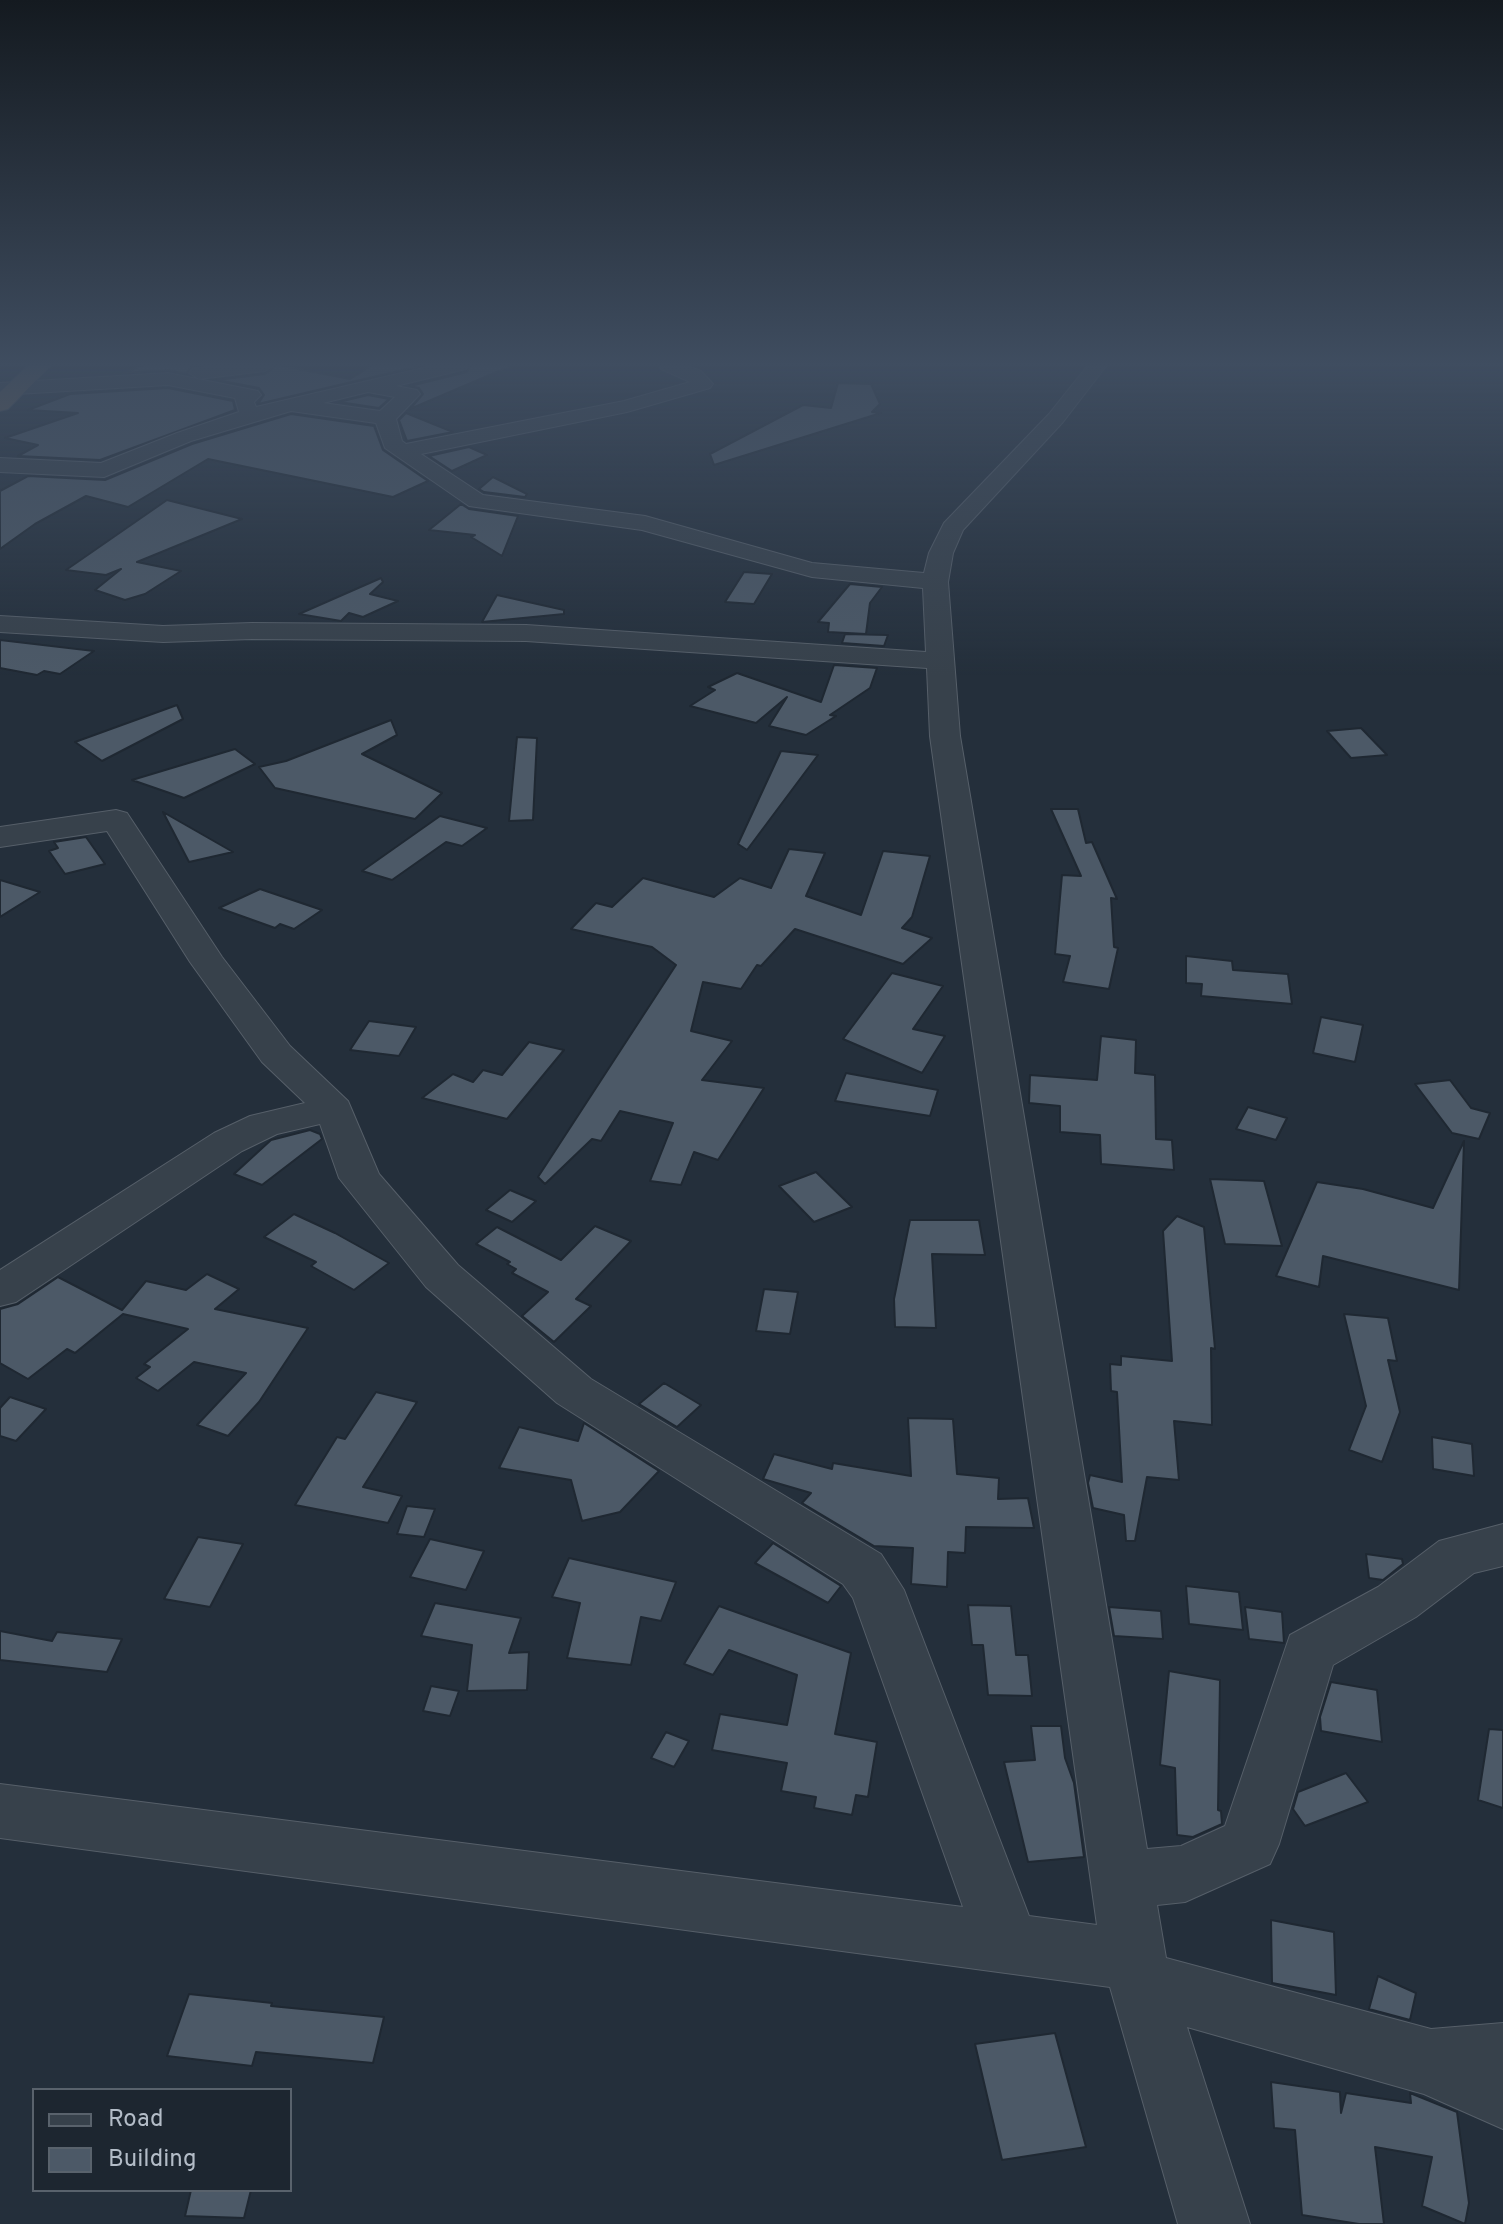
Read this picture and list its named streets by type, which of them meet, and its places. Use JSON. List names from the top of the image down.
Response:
{
  "legend": ["Road", "Building"]
}
